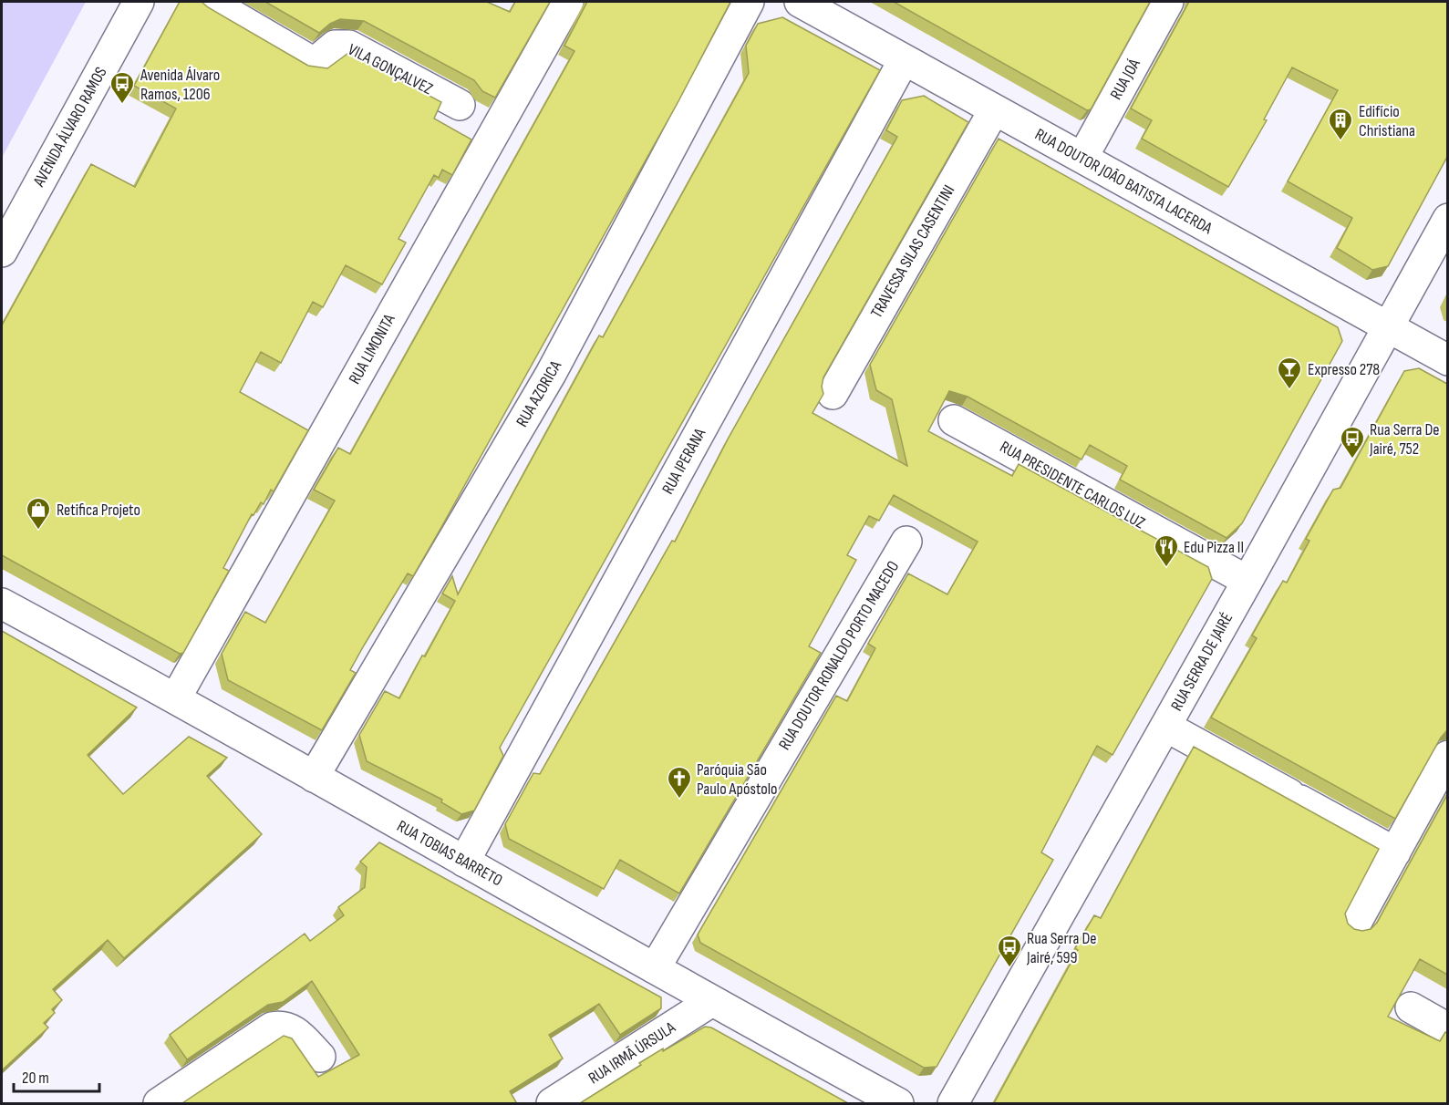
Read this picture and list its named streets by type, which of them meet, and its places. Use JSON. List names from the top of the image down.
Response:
{
  "streets": {
    "street": [
      "VILA GONÇALVEZ",
      "RUA JOÁ",
      "AVENIDA ÁLVARO RAMOS",
      "RUA DOUTOR JOÃO BATISTA LACERDA",
      "TRAVESSA SILAS CASENTINI",
      "RUA LIMONITA",
      "RUA AZORICA",
      "RUA IPERANA",
      "RUA PRESIDENTE CARLOS LUZ",
      "RUA DOUTOR RONALDO PORTO MACEDO",
      "RUA SERRA DE JAIRÉ",
      "RUA TOBIAS BARRETO",
      "RUA IRMÃ ÚRSULA"
    ]
  },
  "crossings": [
    ["RUA JOÁ", "RUA DOUTOR JOÃO BATISTA LACERDA"],
    ["RUA DOUTOR JOÃO BATISTA LACERDA", "TRAVESSA SILAS CASENTINI"],
    ["RUA DOUTOR JOÃO BATISTA LACERDA", "RUA IPERANA"],
    ["RUA DOUTOR JOÃO BATISTA LACERDA", "RUA SERRA DE JAIRÉ"],
    ["RUA LIMONITA", "RUA TOBIAS BARRETO"],
    ["RUA AZORICA", "RUA TOBIAS BARRETO"],
    ["RUA IPERANA", "RUA TOBIAS BARRETO"],
    ["RUA PRESIDENTE CARLOS LUZ", "RUA SERRA DE JAIRÉ"],
    ["RUA DOUTOR RONALDO PORTO MACEDO", "RUA TOBIAS BARRETO"],
    ["RUA TOBIAS BARRETO", "RUA IRMÃ ÚRSULA"]
  ],
  "places": {
    "bus stop": ["Avenida Álvaro Ramos, 1206", "Rua Serra De Jairé, 752", "Rua Serra De Jairé, 599"],
    "building": ["Edifício Christiana"],
    "bar": ["Expresso 278"],
    "shop": ["Retifica Projeto"],
    "restaurant": ["Edu Pizza II"],
    "church": ["Paróquia São Paulo Apóstolo"]
  },
  "scale_bar": "20 m"
}
